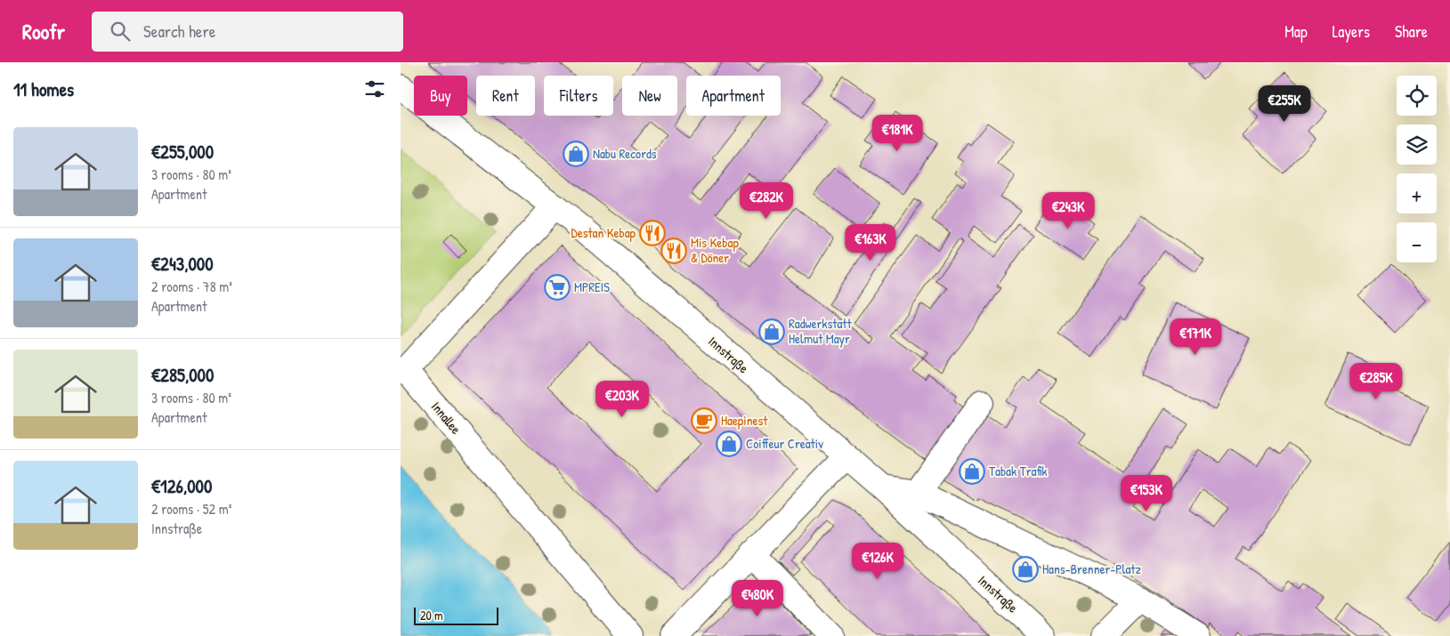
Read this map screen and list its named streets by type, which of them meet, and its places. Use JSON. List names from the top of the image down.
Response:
{
  "streets": {
    "street": ["Innstraße", "Innallee"]
  },
  "crossings": [
    ["Innstraße", "Innallee"]
  ],
  "places": {
    "shop": [
      "Nabu Records",
      "Radwerkstatt Helmut Mayr",
      "Coiffeur Creativ",
      "Tabak Trafik",
      "Hans-Brenner-Platz"
    ],
    "restaurant": ["Destan Kebap", "Mis Kebap & Döner"],
    "supermarket": ["MPREIS"],
    "cafe": ["Haepinest"]
  },
  "scale_bar": "20 m",
  "page": {
    "header": "Roofr",
    "search": "Search here",
    "nav": ["Map", "Layers", "Share"],
    "heading": "11 homes",
    "map_buttons": ["+", "−"],
    "chip": [
      "Buy",
      "Rent",
      "Filters",
      "New",
      "Apartment"
    ],
    "price": [
      "€255K",
      "€181K",
      "€282K",
      "€243K",
      "€163K",
      "€171K",
      "€285K",
      "€203K",
      "€153K",
      "€126K",
      "€480K"
    ],
    "list": [
      {
        "name": "€255,000",
        "note": "3 rooms · 80 m² · Apartment"
      },
      {
        "name": "€243,000",
        "note": "2 rooms · 78 m² · Apartment"
      },
      {
        "name": "€285,000",
        "note": "3 rooms · 80 m² · Apartment"
      },
      {
        "name": "€126,000",
        "note": "2 rooms · 52 m² · Innstraße"
      }
    ],
    "scale": "20 m"
  }
}
